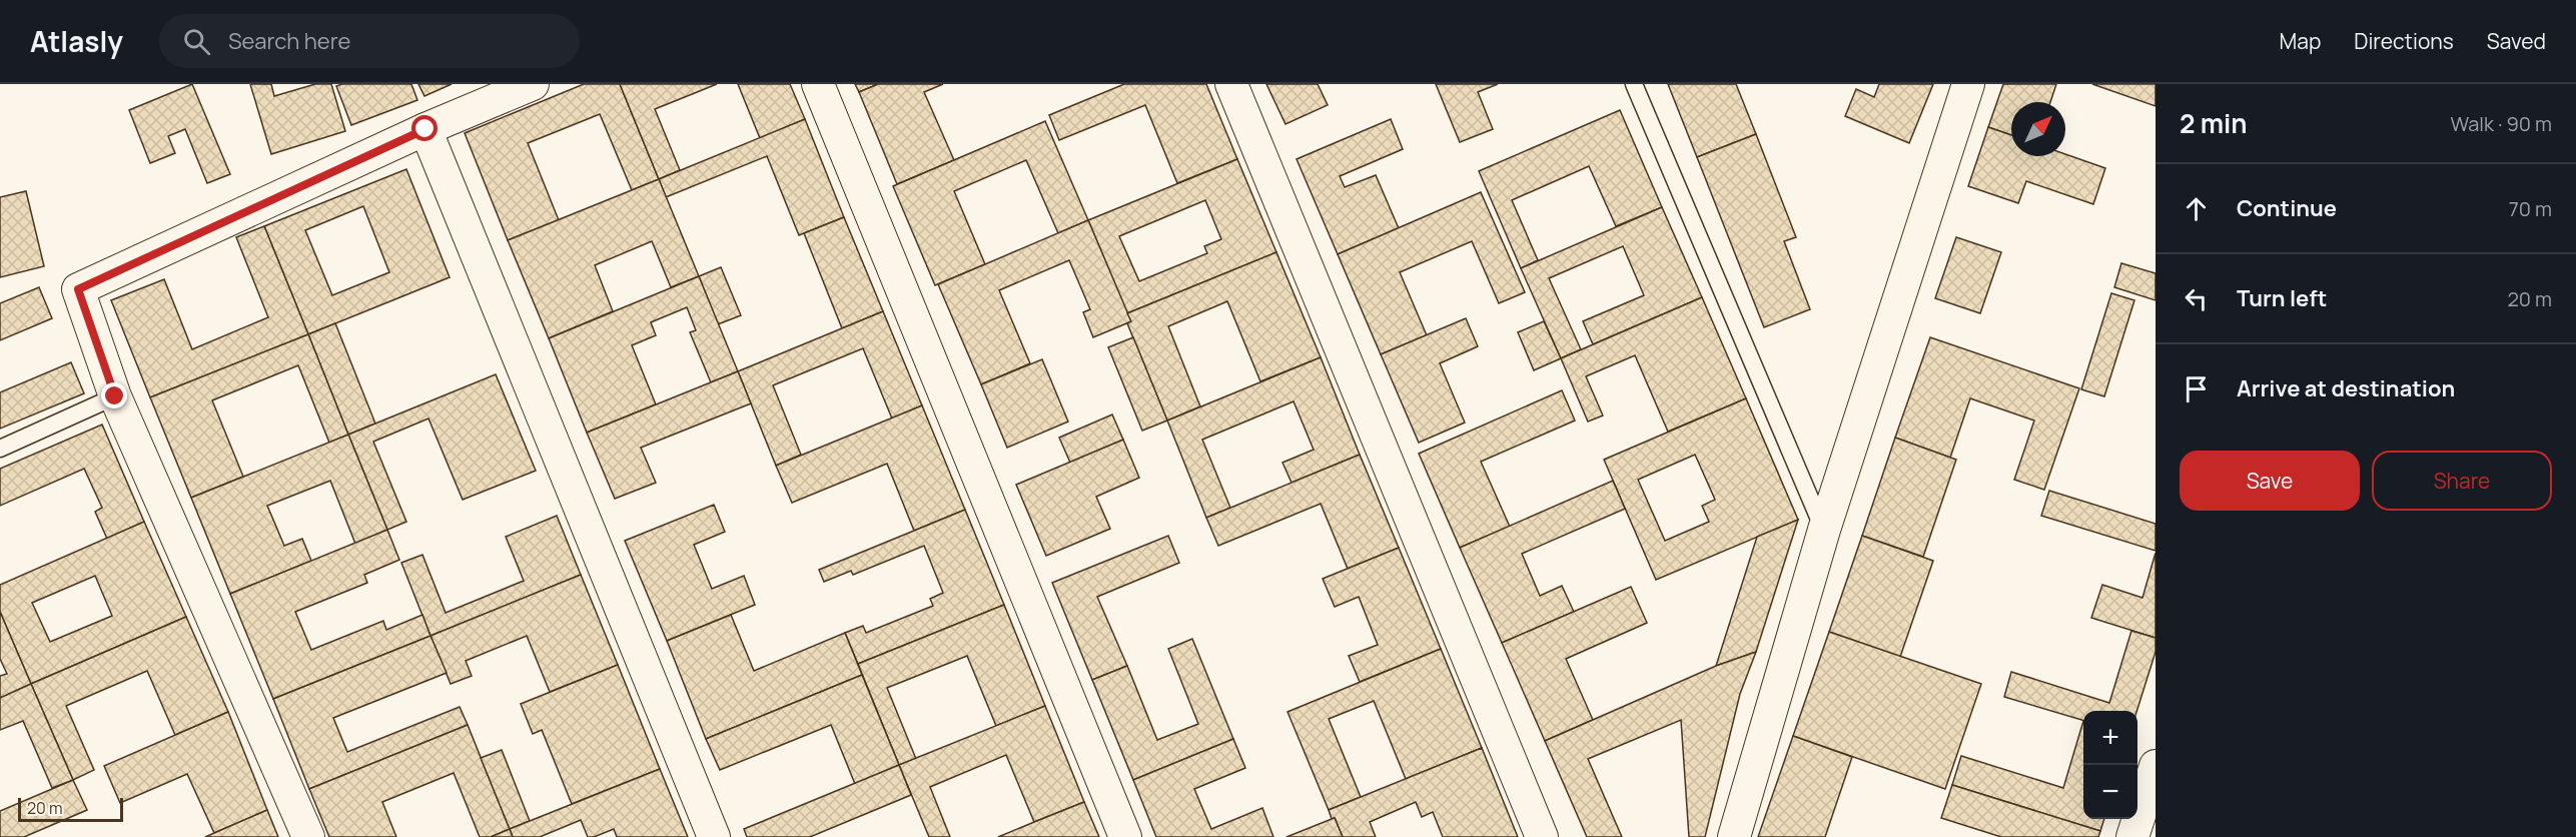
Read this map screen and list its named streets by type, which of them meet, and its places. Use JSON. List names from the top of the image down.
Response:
{
  "scale_bar": "20 m",
  "north": "top right",
  "page": {
    "header": "Atlasly",
    "search": "Search here",
    "nav": ["Map", "Directions", "Saved"],
    "heading": ["2 min", "Walk · 90 m"],
    "list": [
      ["Continue", "70 m"],
      ["Turn left", "20 m"],
      "Arrive at destination"
    ],
    "buttons": ["Save", "Share"],
    "map_buttons": ["+", "−"],
    "scale": "20 m"
  }
}
